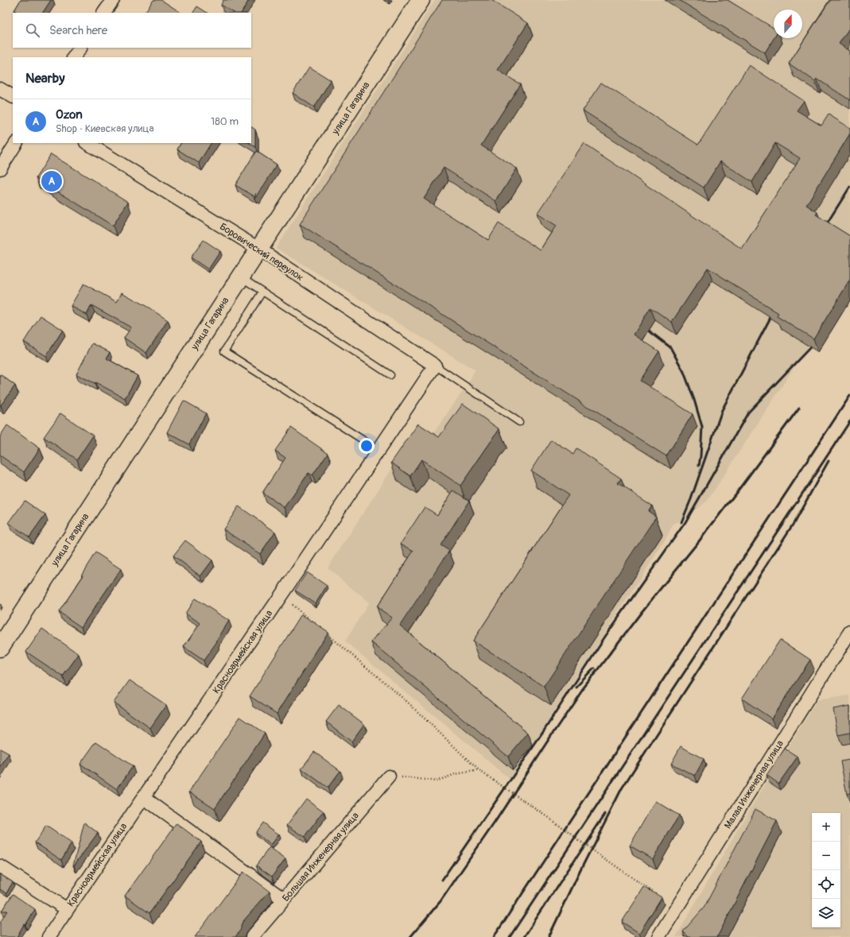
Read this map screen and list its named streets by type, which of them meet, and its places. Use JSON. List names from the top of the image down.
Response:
{
  "streets": {
    "street": [
      "улица Гагарина",
      "Боровический переулок",
      "Красноармейская улица",
      "Малая Инженерная улица",
      "Большая Инженерная улица"
    ]
  },
  "crossings": [
    ["улица Гагарина", "Боровический переулок"],
    ["Боровический переулок", "Красноармейская улица"]
  ],
  "north": "top",
  "page": {
    "search": "Search here",
    "heading": "Nearby",
    "list": [
      {
        "mark": "A",
        "name": "Ozon",
        "note": "Shop · Киевская улица",
        "value": "180 m"
      }
    ],
    "pins": "A",
    "map_buttons": ["+", "−"]
  }
}
